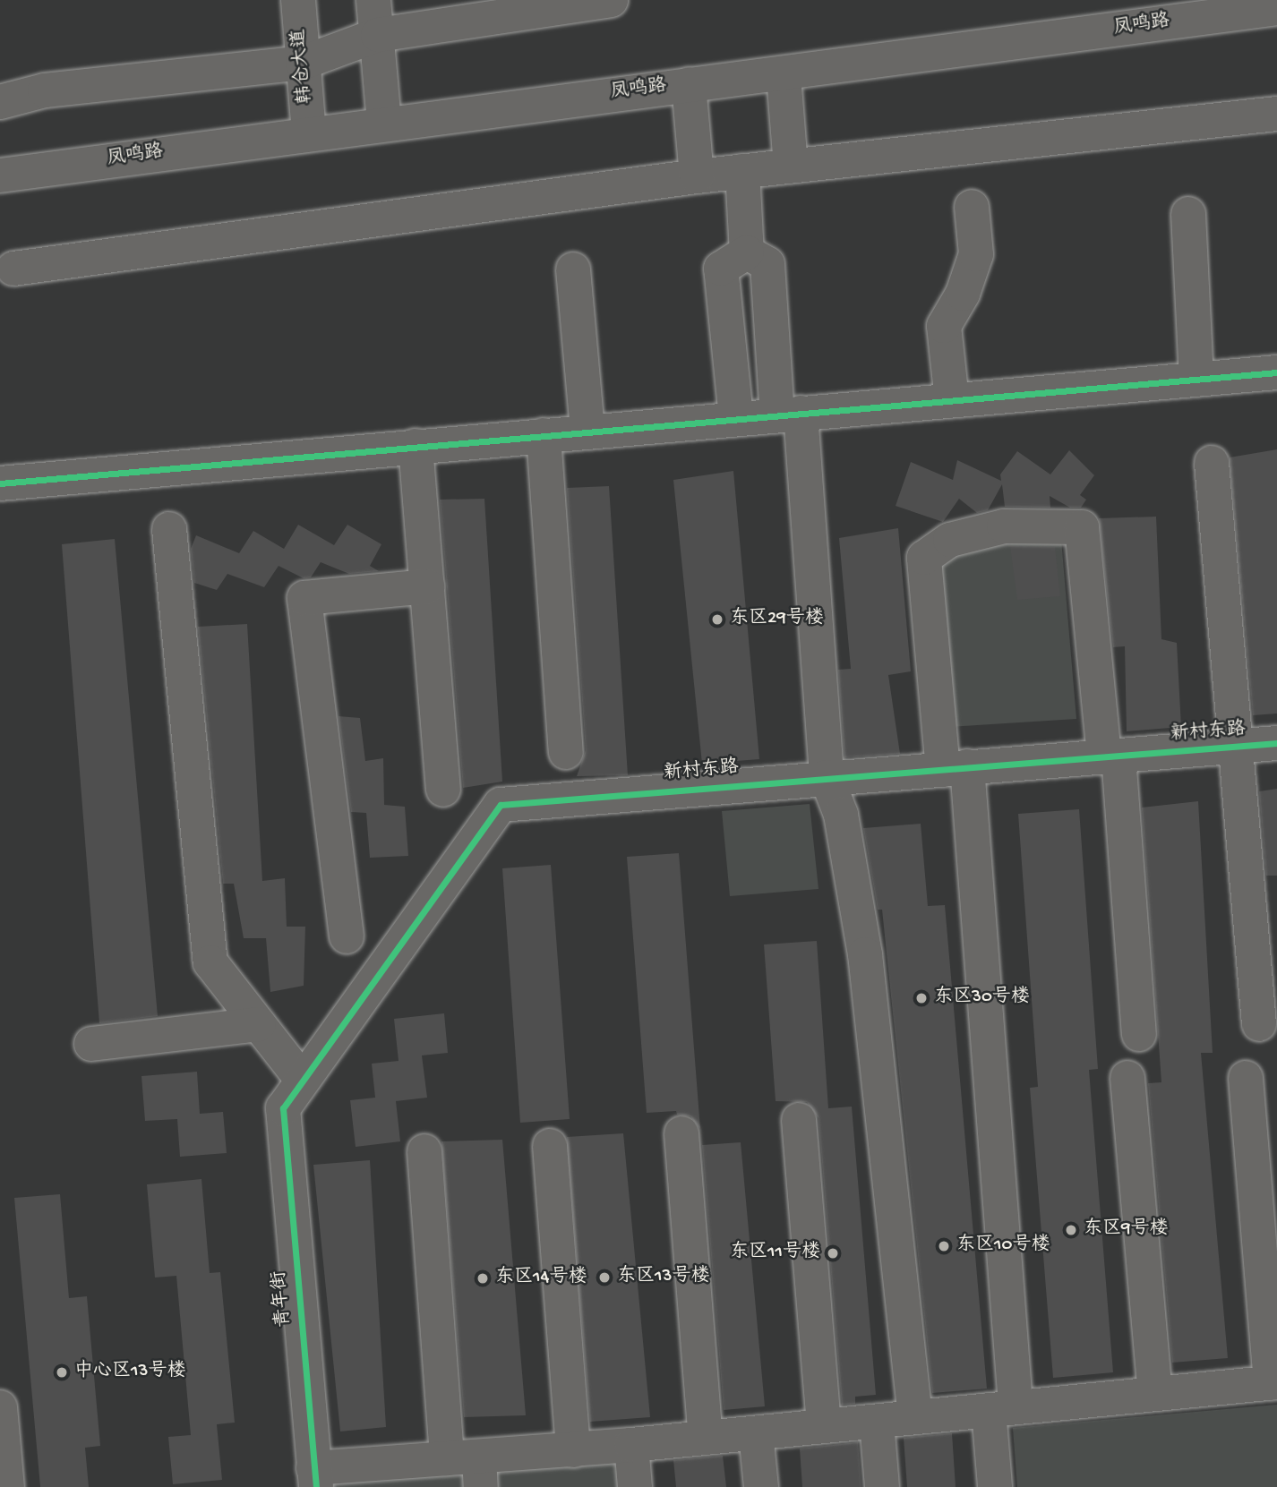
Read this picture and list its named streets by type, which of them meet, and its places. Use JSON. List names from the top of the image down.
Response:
{
  "streets": {
    "street": [
      "凤鸣路",
      "韩仓大道",
      "新村东路",
      "青年街"
    ]
  },
  "crossings": [
    ["凤鸣路", "韩仓大道"],
    ["新村东路", "青年街"]
  ],
  "places": [
    "东区29号楼",
    "东区30号楼",
    "东区9号楼",
    "东区10号楼",
    "东区11号楼",
    "东区13号楼",
    "东区14号楼",
    "中心区13号楼"
  ]
}
